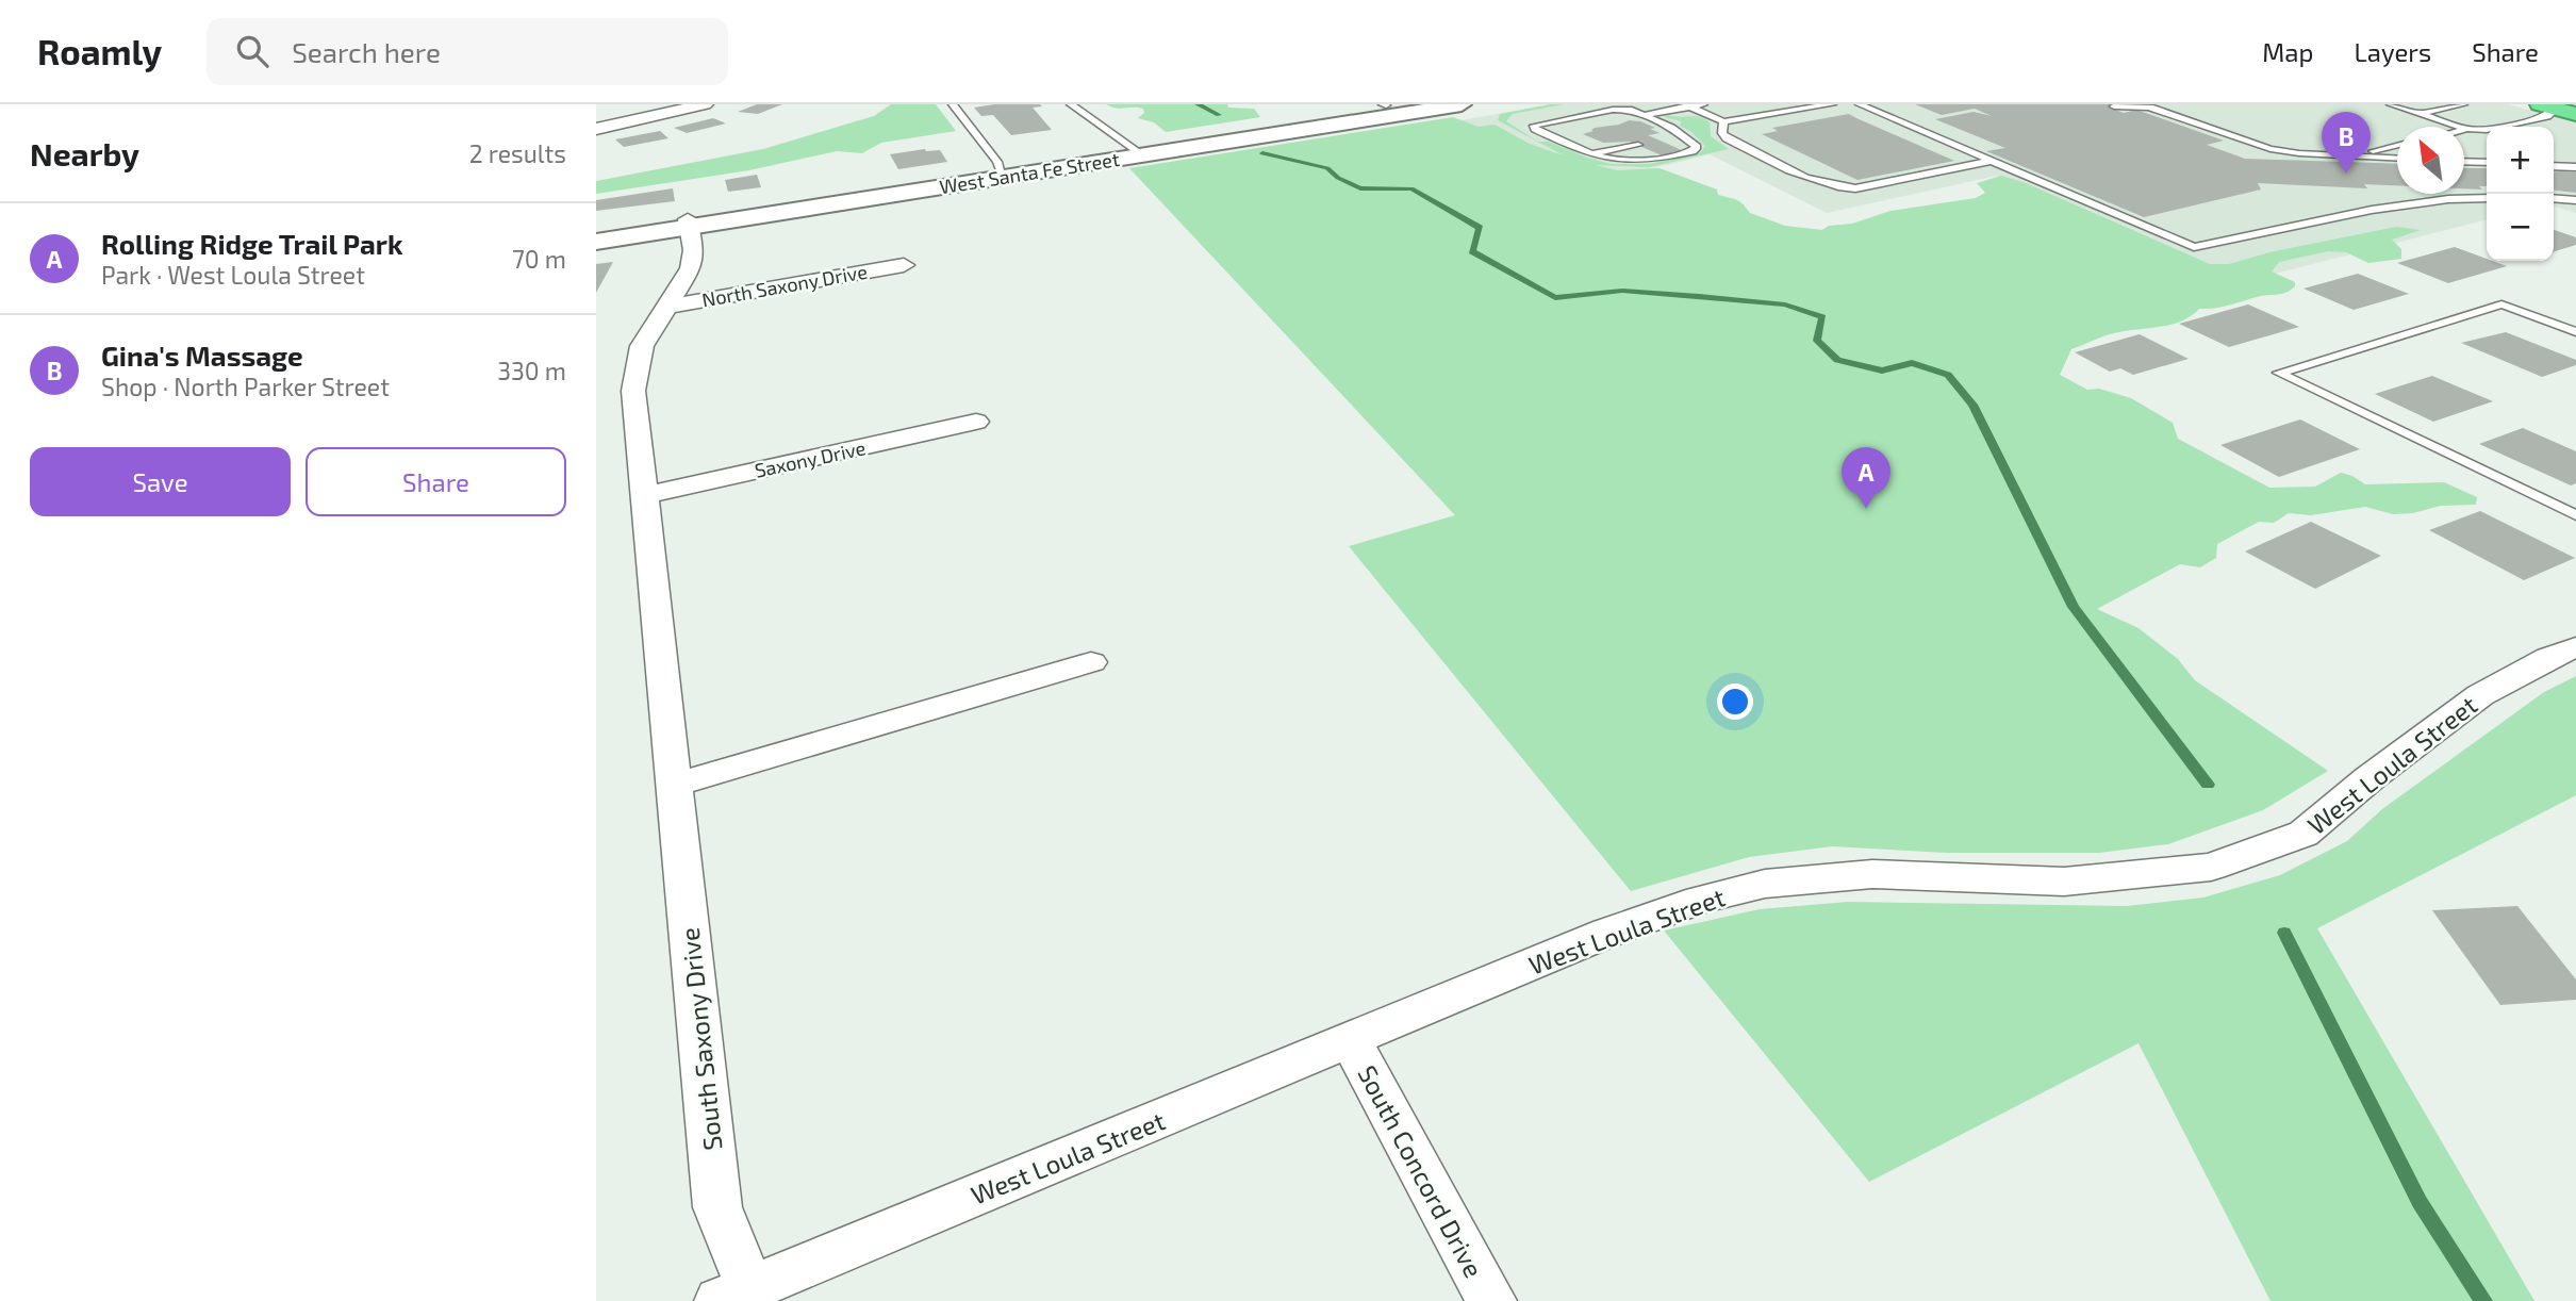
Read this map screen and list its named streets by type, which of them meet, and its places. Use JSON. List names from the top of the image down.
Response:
{
  "streets": {
    "street": [
      "West Santa Fe Street",
      "North Saxony Drive",
      "Saxony Drive",
      "West Loula Street",
      "South Saxony Drive",
      "South Concord Drive"
    ]
  },
  "crossings": [
    ["West Santa Fe Street", "North Saxony Drive"],
    ["North Saxony Drive", "Saxony Drive"],
    ["North Saxony Drive", "South Saxony Drive"],
    ["Saxony Drive", "South Saxony Drive"],
    ["West Loula Street", "South Saxony Drive"],
    ["West Loula Street", "South Concord Drive"]
  ],
  "north": "top left",
  "page": {
    "header": "Roamly",
    "search": "Search here",
    "nav": ["Map", "Layers", "Share"],
    "heading": ["Nearby", "2 results"],
    "pins": ["B", "A"],
    "map_buttons": ["+", "−"],
    "list": [
      {
        "mark": "A",
        "name": "Rolling Ridge Trail Park",
        "note": "Park · West Loula Street",
        "value": "70 m"
      },
      {
        "mark": "B",
        "name": "Gina's Massage",
        "note": "Shop · North Parker Street",
        "value": "330 m"
      }
    ],
    "buttons": ["Save", "Share"]
  }
}
